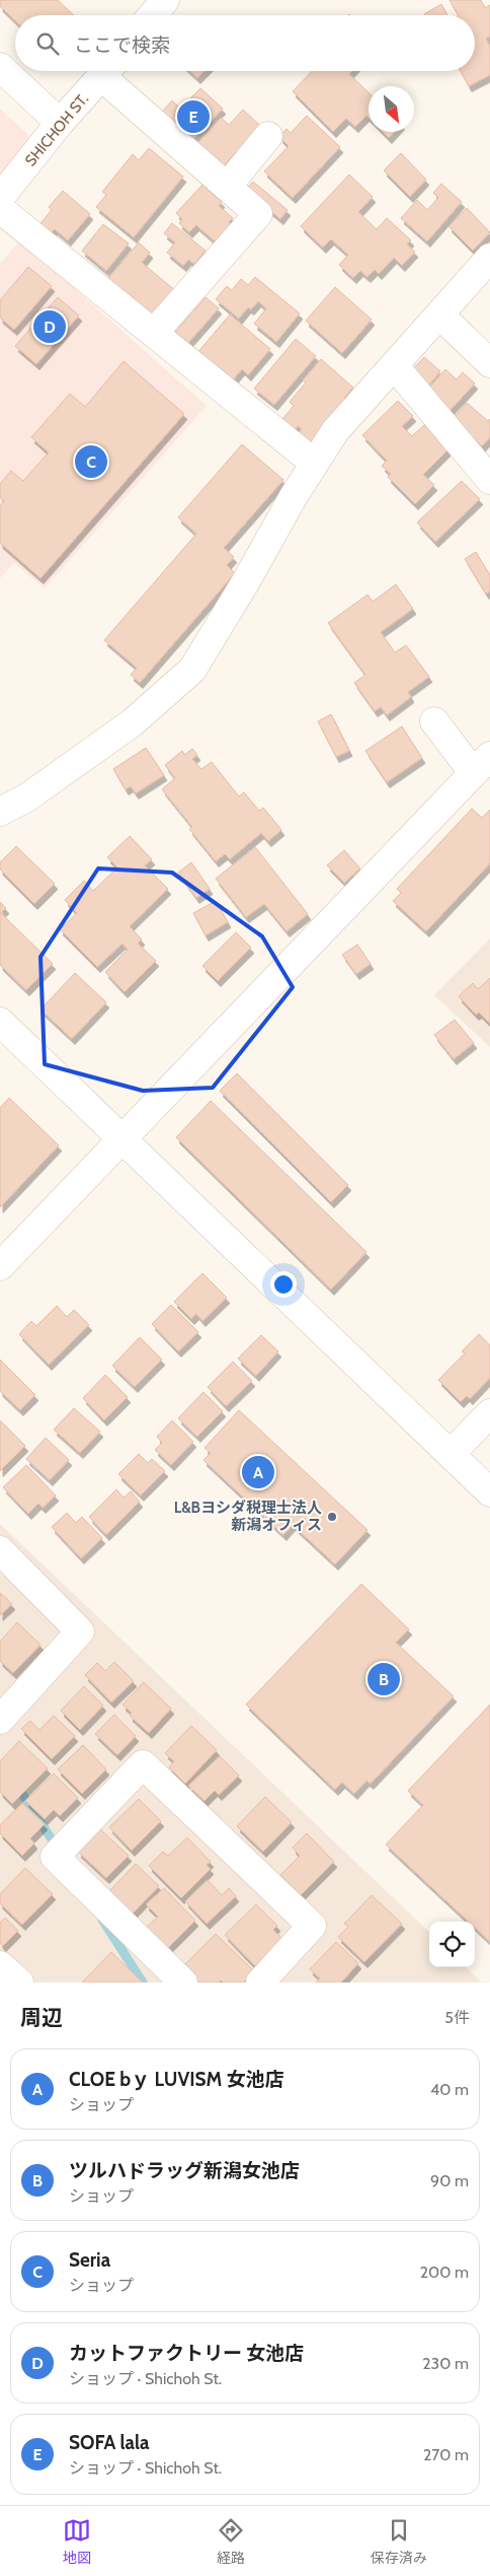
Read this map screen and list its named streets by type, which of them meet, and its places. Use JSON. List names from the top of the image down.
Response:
{
  "streets": {
    "street": ["SHICHOH ST."]
  },
  "places": ["L&Bヨシダ税理士法人 新潟オフィス"],
  "north": "bottom right",
  "page": {
    "search": "ここで検索",
    "pins": [
      "E",
      "D",
      "C",
      "A",
      "B"
    ],
    "heading": ["周辺", "5件"],
    "list": [
      {
        "mark": "A",
        "name": "CLOE bｙ LUVISM 女池店",
        "note": "ショップ",
        "value": "40 m"
      },
      {
        "mark": "B",
        "name": "ツルハドラッグ新潟女池店",
        "note": "ショップ",
        "value": "90 m"
      },
      {
        "mark": "C",
        "name": "Seria",
        "note": "ショップ",
        "value": "200 m"
      },
      {
        "mark": "D",
        "name": "カットファクトリー 女池店",
        "note": "ショップ · Shichoh St.",
        "value": "230 m"
      },
      {
        "mark": "E",
        "name": "SOFA lala",
        "note": "ショップ · Shichoh St.",
        "value": "270 m"
      }
    ],
    "nav": ["地図", "経路", "保存済み"]
  }
}
